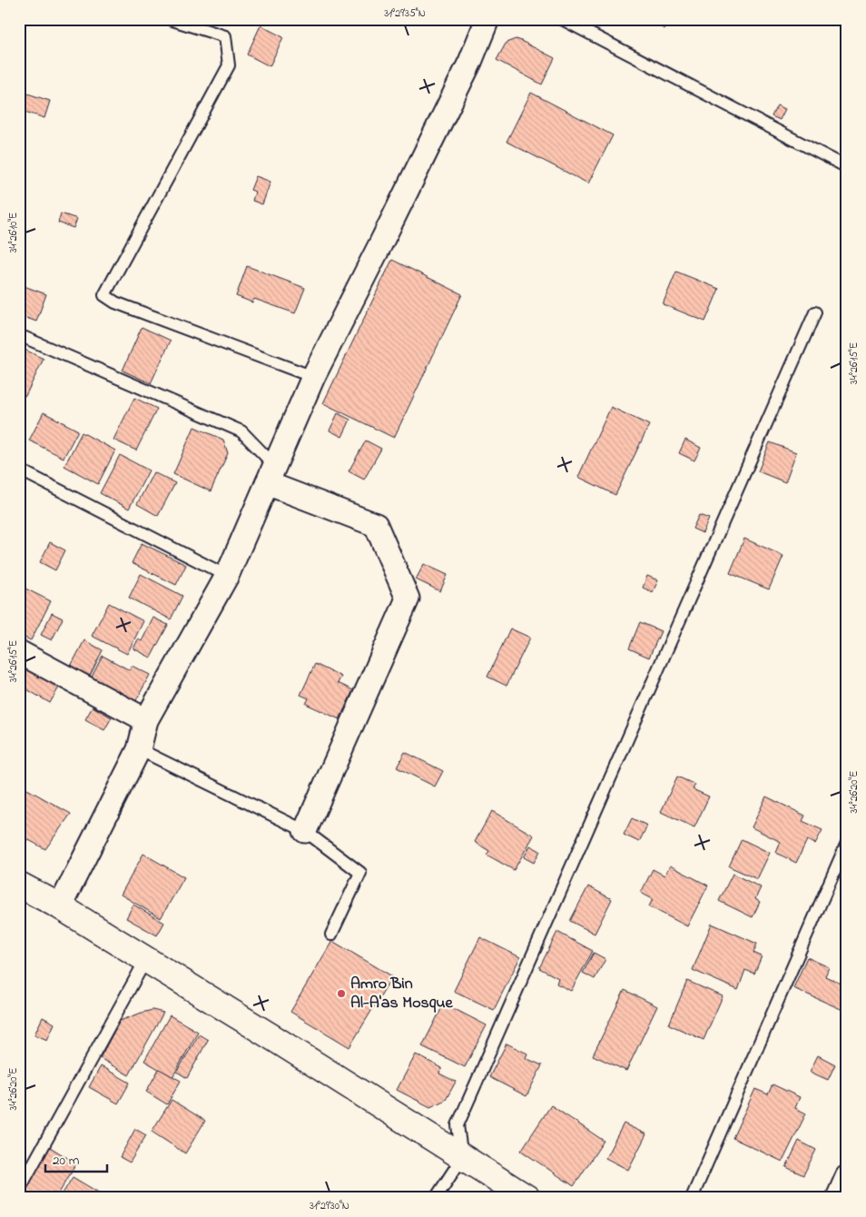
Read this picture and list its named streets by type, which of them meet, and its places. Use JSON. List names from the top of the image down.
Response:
{
  "places": ["Amro Bin Al-A'as Mosque"],
  "scale_bar": "20 m",
  "coordinates": [
    "31°29'35\"N",
    "34°26'10\"E",
    "34°26'15\"E",
    "34°26'20\"E",
    "31°29'30\"N"
  ]
}
